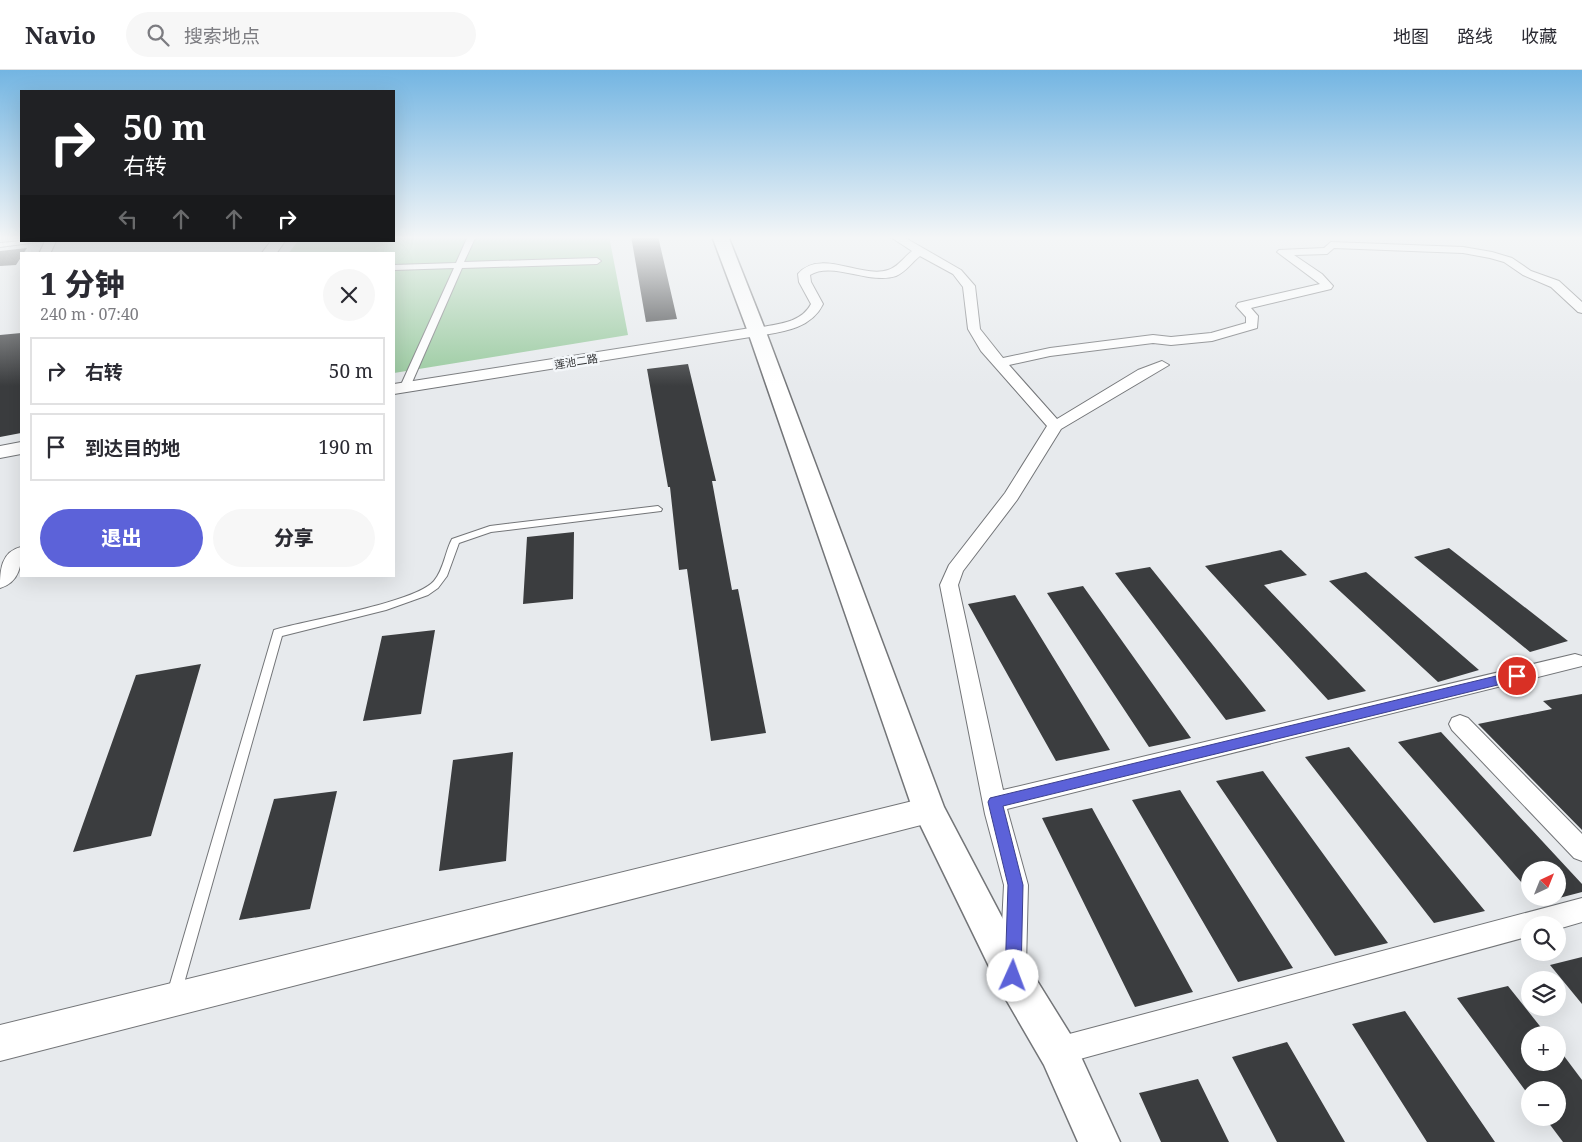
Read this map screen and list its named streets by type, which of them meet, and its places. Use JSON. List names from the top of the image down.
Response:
{
  "streets": {
    "street": ["莲池二路"]
  },
  "north": "top right",
  "page": {
    "header": "Navio",
    "search": "搜索地点",
    "nav": ["地图", "路线", "收藏"],
    "turn": ["50 m", "右转"],
    "heading": ["1 分钟", "240 m · 07:40"],
    "list": [
      {
        "name": "右转",
        "value": "50 m"
      },
      {
        "name": "到达目的地",
        "value": "190 m"
      }
    ],
    "buttons": ["退出", "分享"],
    "map_buttons": ["+", "−"]
  }
}
